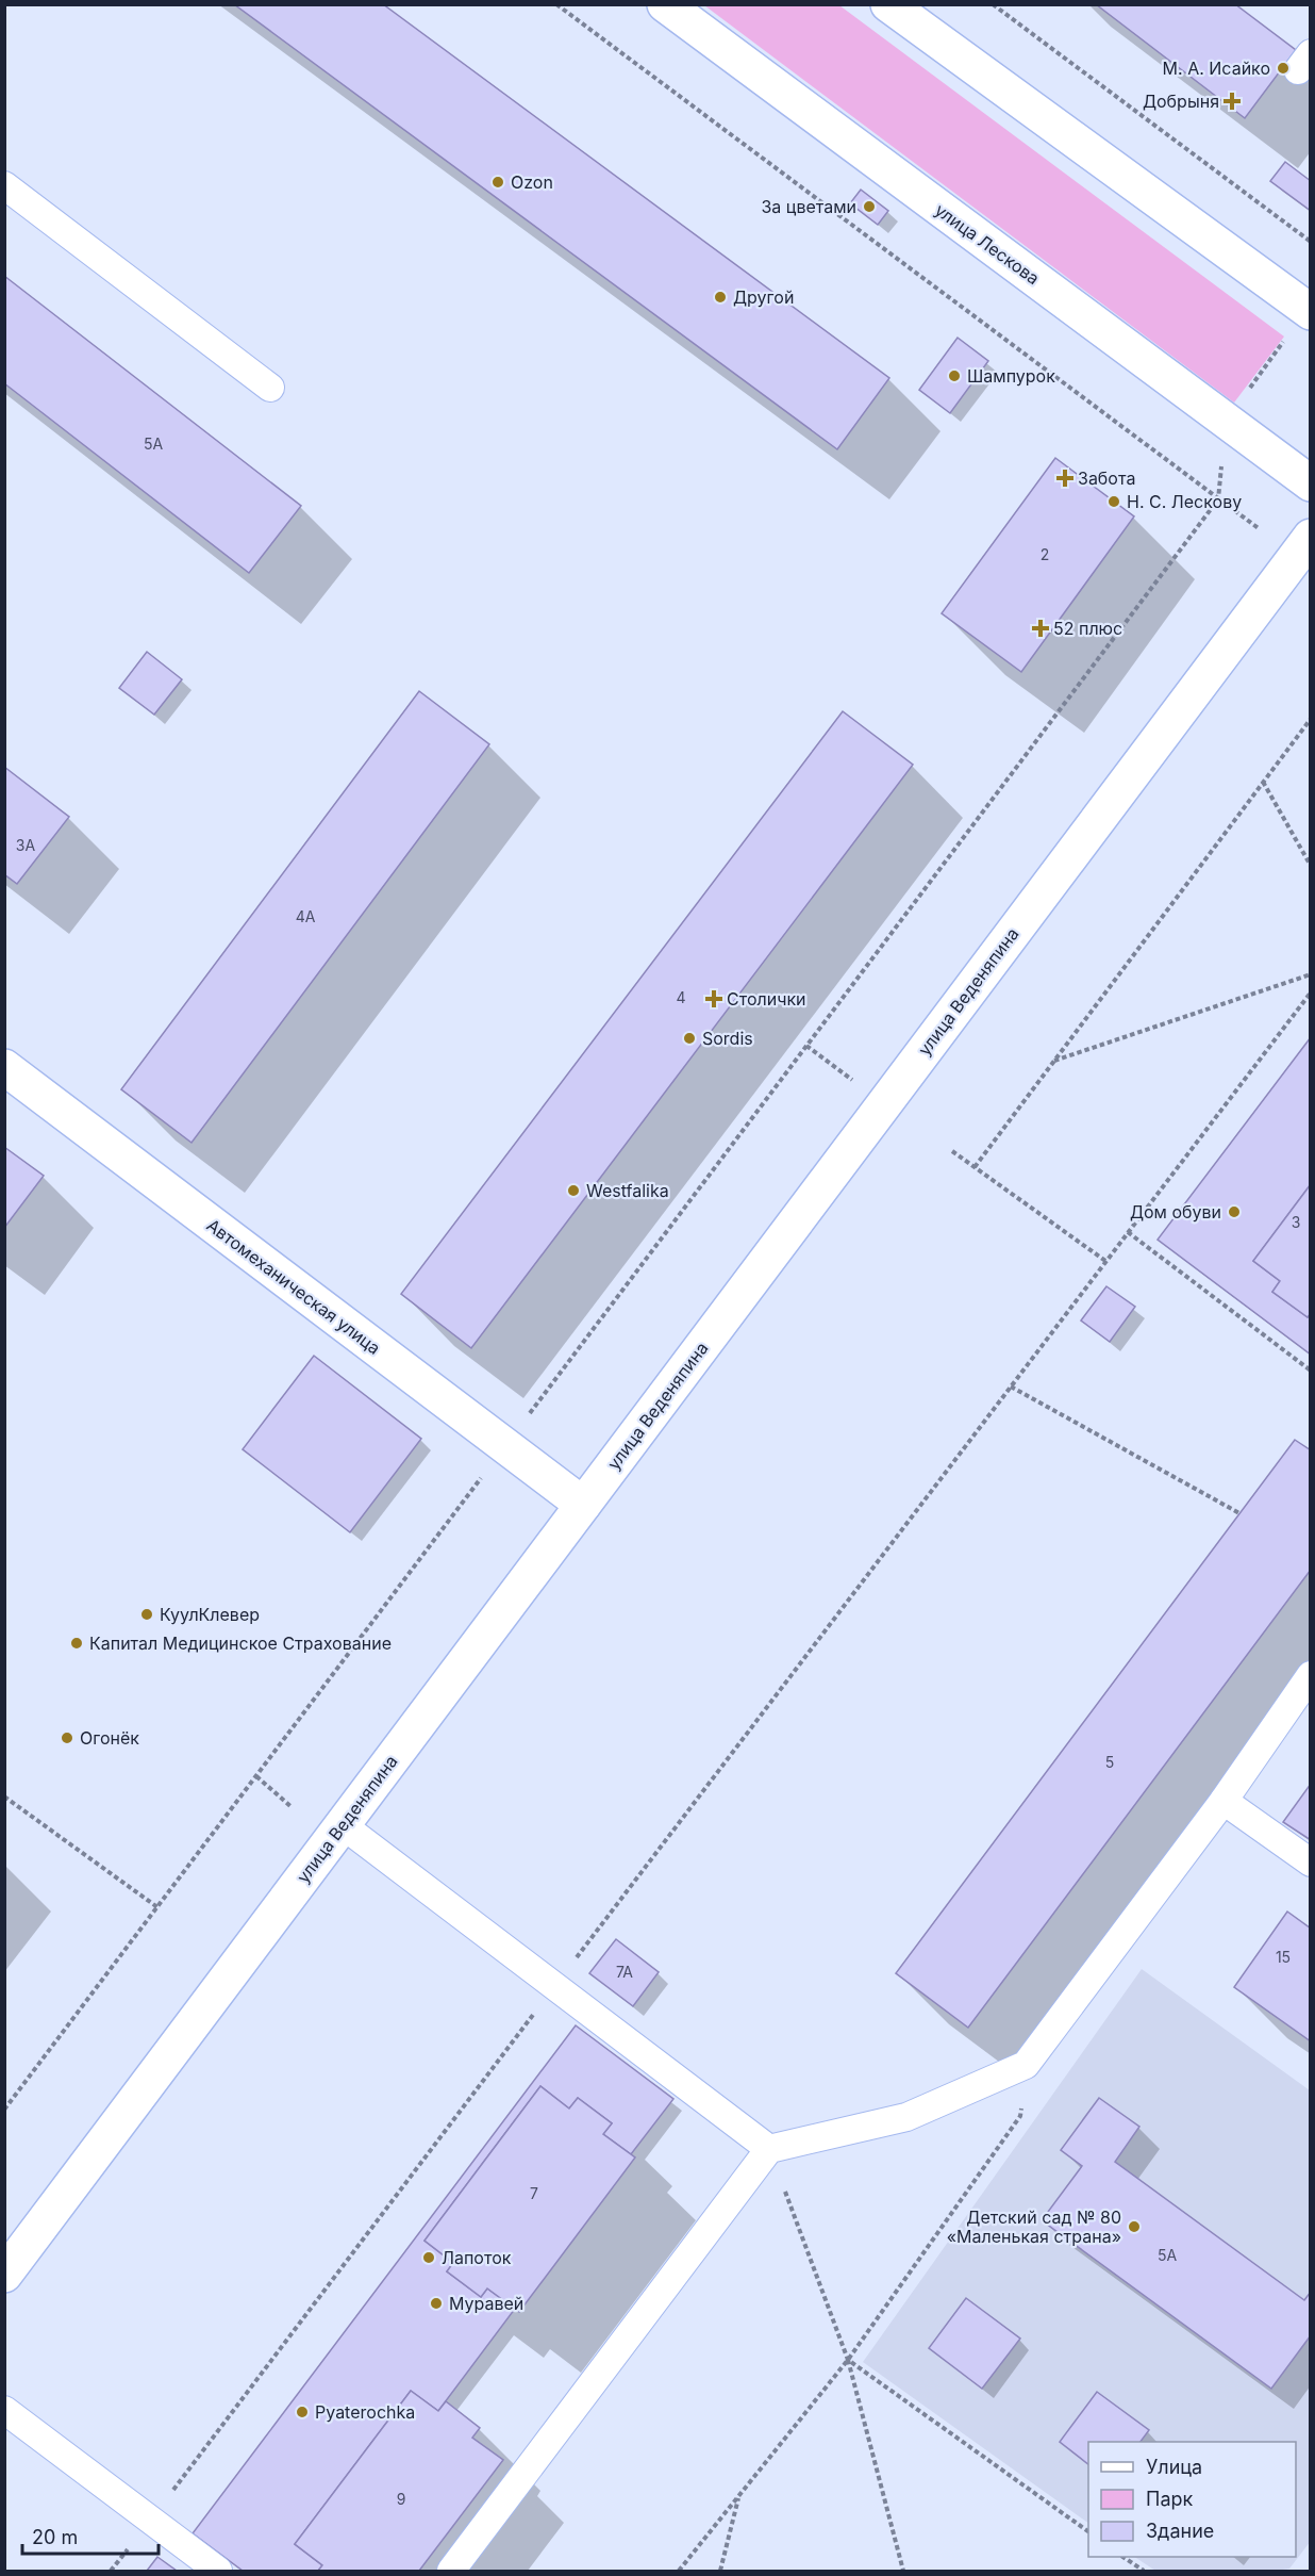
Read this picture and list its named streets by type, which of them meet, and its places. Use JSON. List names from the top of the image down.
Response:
{
  "streets": {
    "main road": ["улица Лескова", "улица Веденяпина", "Автомеханическая улица"]
  },
  "crossings": [
    ["улица Веденяпина", "Автомеханическая улица"]
  ],
  "places": {
    "other": [
      "М. А. Исайко",
      "Ozon",
      "За цветами",
      "Другой",
      "Шампурок",
      "Н. С. Лескову",
      "Sordis",
      "Westfalika",
      "Дом обуви",
      "КуулКлевер",
      "Капитал Медицинское Страхование",
      "Огонёк",
      "Детский сад № 80 «Маленькая страна»",
      "Лапоток",
      "Муравей",
      "Pyaterochka"
    ],
    "health": [
      "Добрыня",
      "Забота",
      "52 плюс",
      "Столички"
    ]
  },
  "house_numbers": [
    "5А",
    "2",
    "3А",
    "4А",
    "4",
    "3",
    "5",
    "15",
    "7А",
    "7",
    "5А",
    "9"
  ],
  "legend": ["Улица", "Парк", "Здание"],
  "scale_bar": "20 m"
}
